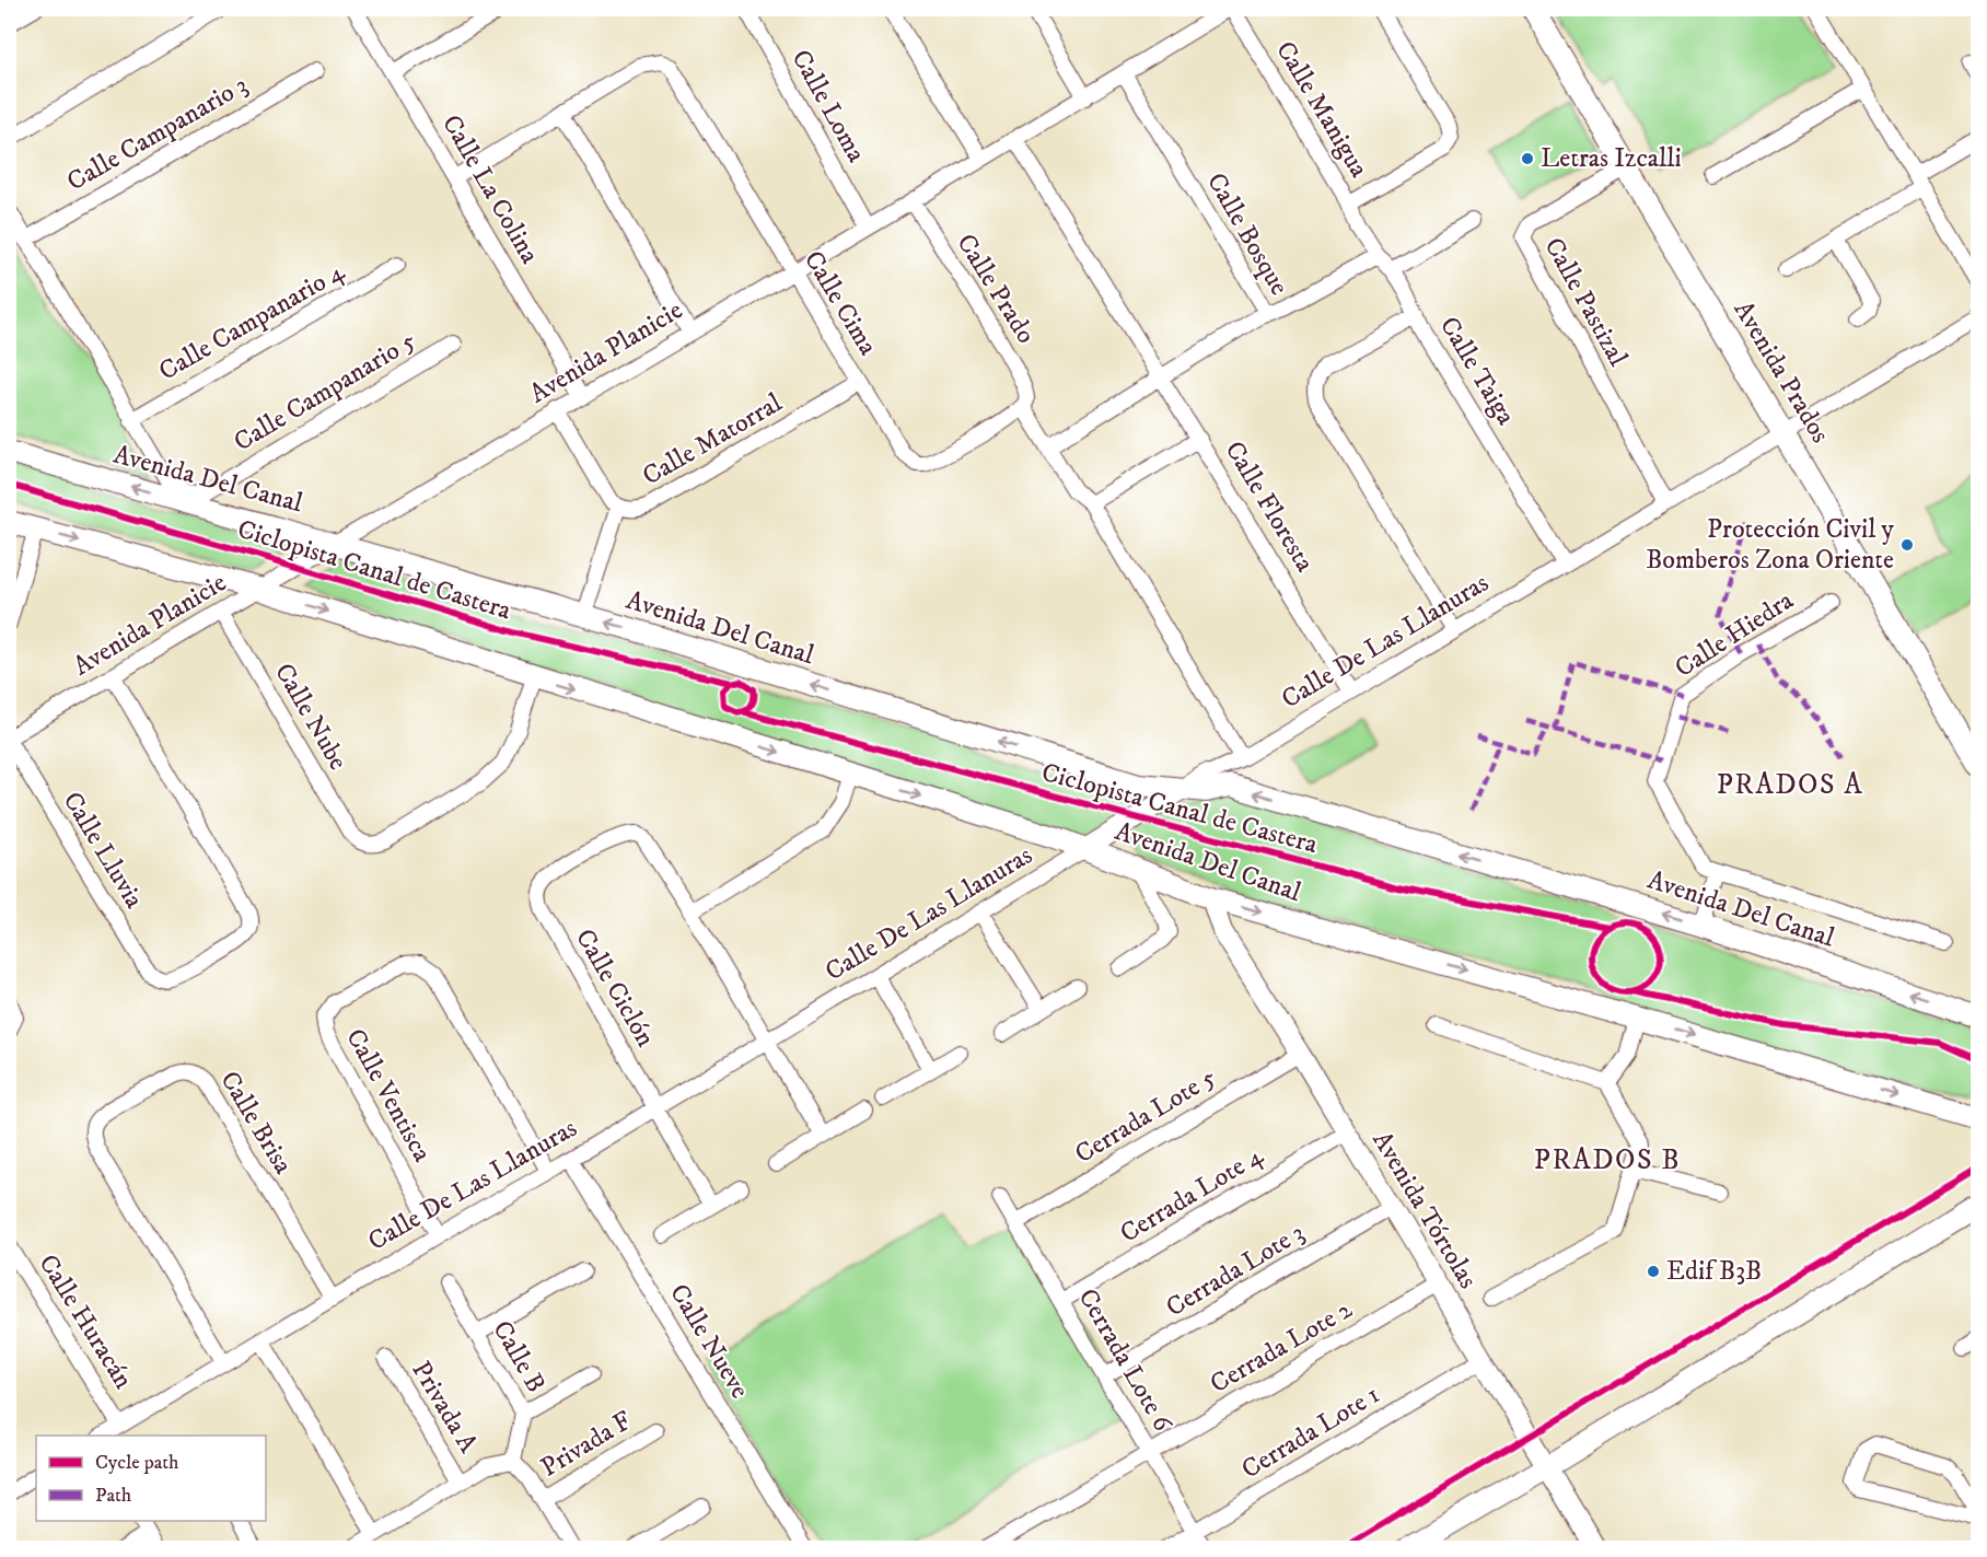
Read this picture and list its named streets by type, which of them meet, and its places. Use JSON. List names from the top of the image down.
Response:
{
  "streets": {
    "main road": ["Avenida Prados", "Avenida Del Canal"],
    "street": [
      "Calle Loma",
      "Calle Manigua",
      "Calle Campanario 3",
      "Calle La Colina",
      "Calle Bosque",
      "Calle Prado",
      "Calle Pastizal",
      "Calle Cima",
      "Calle Campanario 4",
      "Avenida Planicie",
      "Calle Taiga",
      "Calle Campanario 5",
      "Calle Matorral",
      "Calle Floresta",
      "Calle Hiedra",
      "Calle De Las Llanuras",
      "Calle Nube",
      "Calle Lluvia",
      "Calle Ciclón",
      "Calle Ventisca",
      "Cerrada Lote 5",
      "Calle Brisa",
      "Cerrada Lote 4",
      "Avenida Tórtolas",
      "Cerrada Lote 3",
      "Calle Huracán",
      "Calle Nueve",
      "Cerrada Lote 2",
      "Calle B",
      "Cerrada Lote 6",
      "Privada A",
      "Cerrada Lote 1",
      "Privada F"
    ],
    "cycle path": ["Ciclopista Canal de Castera"]
  },
  "crossings": [
    ["Calle Loma", "Avenida Planicie"],
    ["Calle Manigua", "Avenida Planicie"],
    ["Calle La Colina", "Avenida Planicie"],
    ["Calle Bosque", "Avenida Planicie"],
    ["Calle Prado", "Calle Cima"],
    ["Calle Prado", "Avenida Planicie"],
    ["Calle Pastizal", "Avenida Prados"],
    ["Calle Pastizal", "Calle De Las Llanuras"],
    ["Calle Cima", "Avenida Planicie"],
    ["Calle Cima", "Calle Matorral"],
    ["Calle Campanario 4", "Calle Campanario 5"],
    ["Avenida Planicie", "Calle Matorral"],
    ["Avenida Planicie", "Avenida Del Canal"],
    ["Avenida Planicie", "Calle Nube"],
    ["Avenida Planicie", "Calle Lluvia"],
    ["Calle Taiga", "Calle De Las Llanuras"],
    ["Avenida Prados", "Calle De Las Llanuras"],
    ["Avenida Del Canal", "Calle De Las Llanuras"],
    ["Avenida Del Canal", "Calle Nube"],
    ["Avenida Del Canal", "Avenida Tórtolas"],
    ["Calle Floresta", "Calle De Las Llanuras"],
    ["Calle De Las Llanuras", "Calle Ciclón"],
    ["Calle De Las Llanuras", "Calle Ventisca"],
    ["Calle De Las Llanuras", "Calle Brisa"],
    ["Calle De Las Llanuras", "Calle Huracán"],
    ["Calle De Las Llanuras", "Calle Nueve"],
    ["Cerrada Lote 5", "Avenida Tórtolas"],
    ["Cerrada Lote 5", "Cerrada Lote 6"],
    ["Cerrada Lote 4", "Avenida Tórtolas"],
    ["Cerrada Lote 4", "Cerrada Lote 6"],
    ["Avenida Tórtolas", "Cerrada Lote 3"],
    ["Avenida Tórtolas", "Cerrada Lote 2"],
    ["Avenida Tórtolas", "Cerrada Lote 1"],
    ["Cerrada Lote 3", "Cerrada Lote 6"],
    ["Cerrada Lote 2", "Cerrada Lote 6"],
    ["Cerrada Lote 6", "Cerrada Lote 1"]
  ],
  "districts": ["PRADOS A", "PRADOS B"],
  "places": ["Letras Izcalli", "Protección Civil y Bomberos Zona Oriente", "Edif B3B"],
  "legend": ["Cycle path", "Path"]
}
